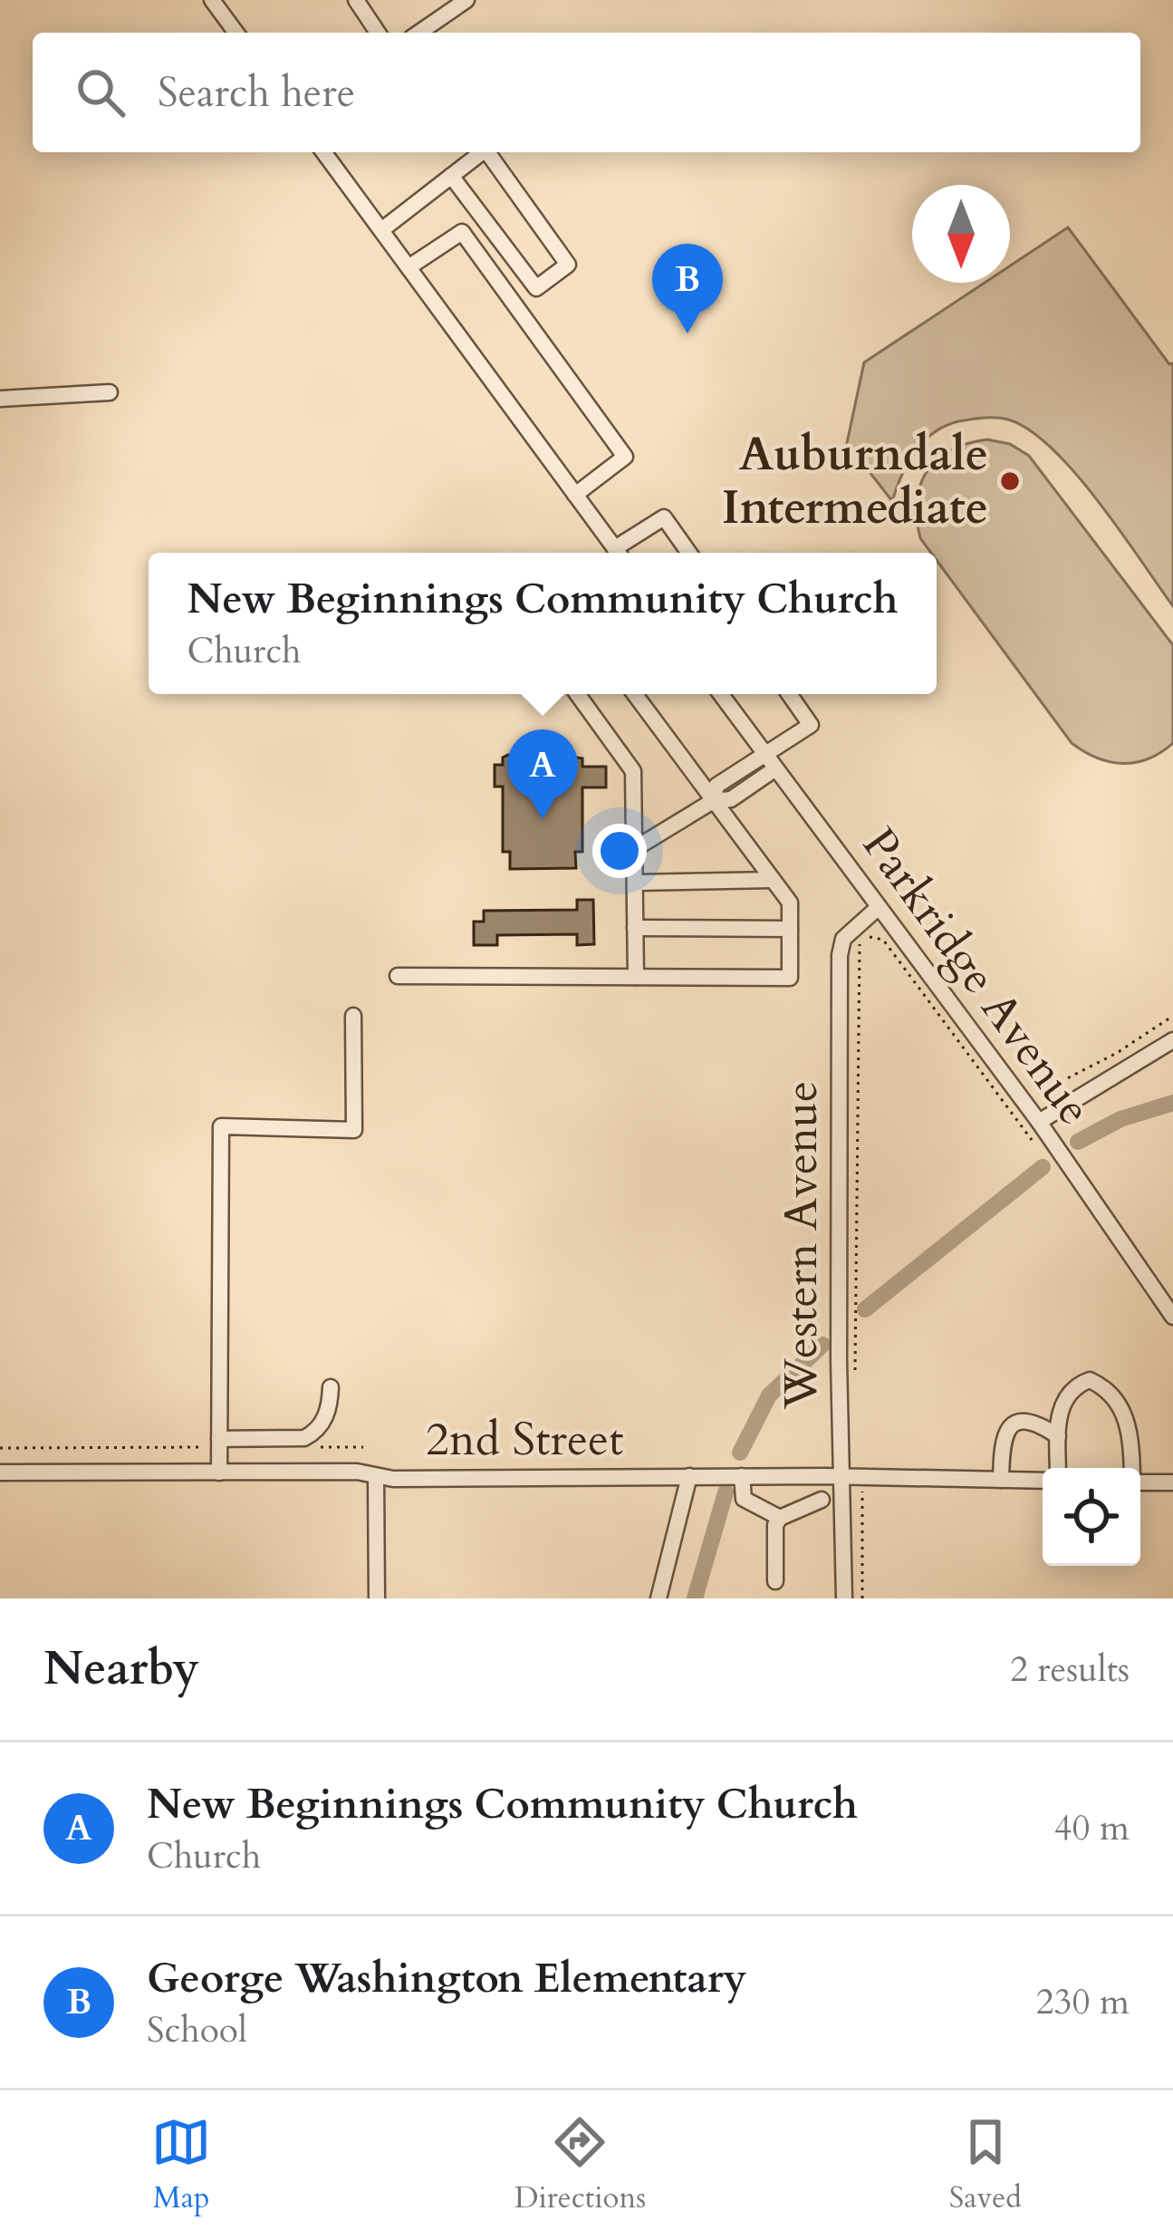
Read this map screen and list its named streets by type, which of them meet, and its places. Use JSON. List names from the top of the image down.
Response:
{
  "streets": {
    "street": ["Parkridge Avenue", "Western Avenue", "2nd Street"]
  },
  "crossings": [
    ["Parkridge Avenue", "Western Avenue"],
    ["Western Avenue", "2nd Street"]
  ],
  "places": ["Auburndale Intermediate"],
  "north": "bottom",
  "page": {
    "search": "Search here",
    "pins": ["B", "A"],
    "popup": ["New Beginnings Community Church", "Church"],
    "heading": ["Nearby", "2 results"],
    "list": [
      {
        "mark": "A",
        "name": "New Beginnings Community Church",
        "note": "Church",
        "value": "40 m"
      },
      {
        "mark": "B",
        "name": "George Washington Elementary",
        "note": "School",
        "value": "230 m"
      }
    ],
    "nav": ["Map", "Directions", "Saved"]
  }
}
